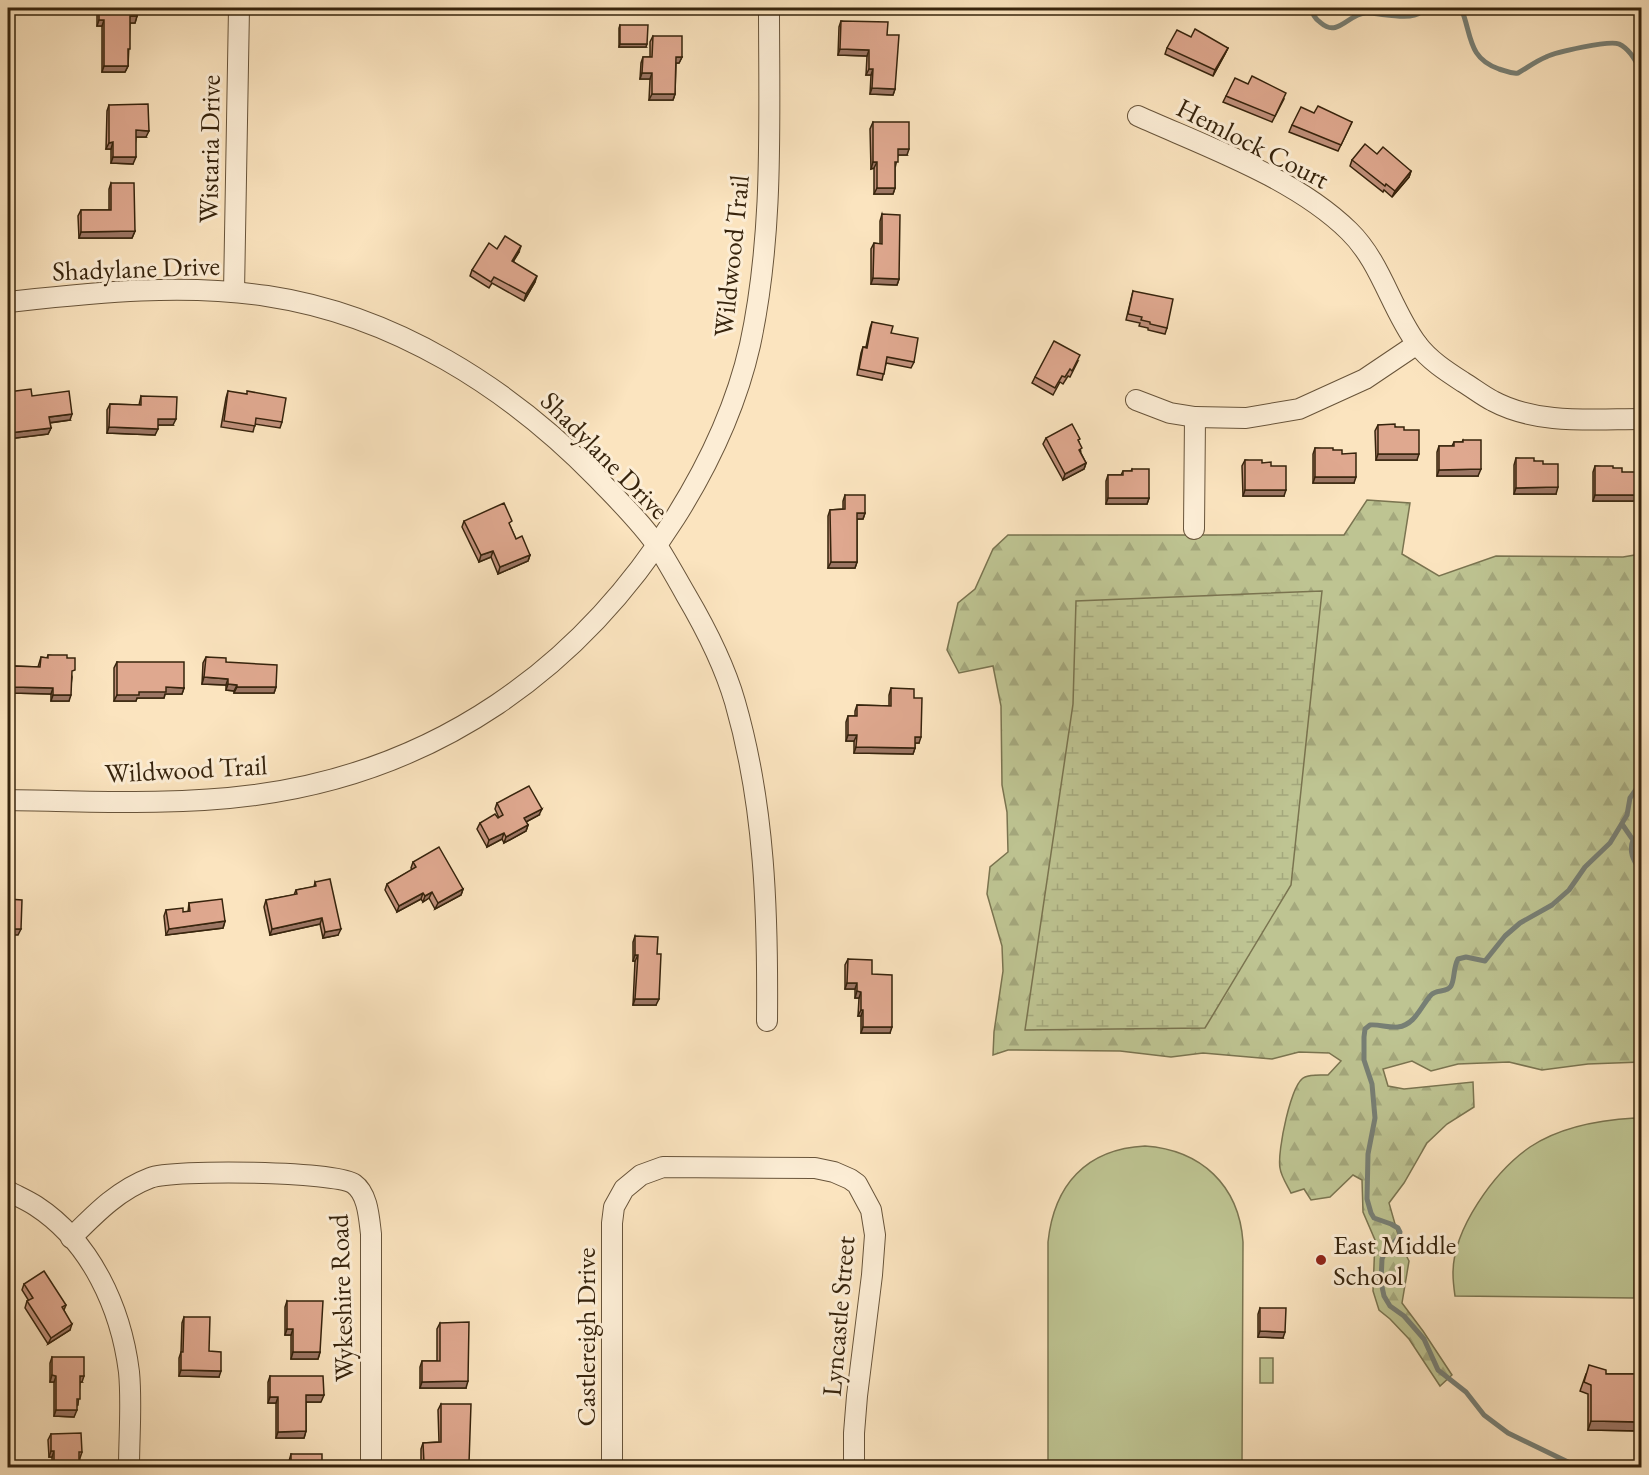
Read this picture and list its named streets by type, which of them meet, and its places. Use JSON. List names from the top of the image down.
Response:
{
  "streets": {
    "street": [
      "Hemlock Court",
      "Wistaria Drive",
      "Wildwood Trail",
      "Shadylane Drive",
      "Wykeshire Road",
      "Lyncastle Street",
      "Castlereigh Drive"
    ]
  },
  "crossings": [
    ["Wistaria Drive", "Shadylane Drive"],
    ["Wildwood Trail", "Shadylane Drive"],
    ["Lyncastle Street", "Castlereigh Drive"]
  ],
  "places": ["East Middle School"]
}
